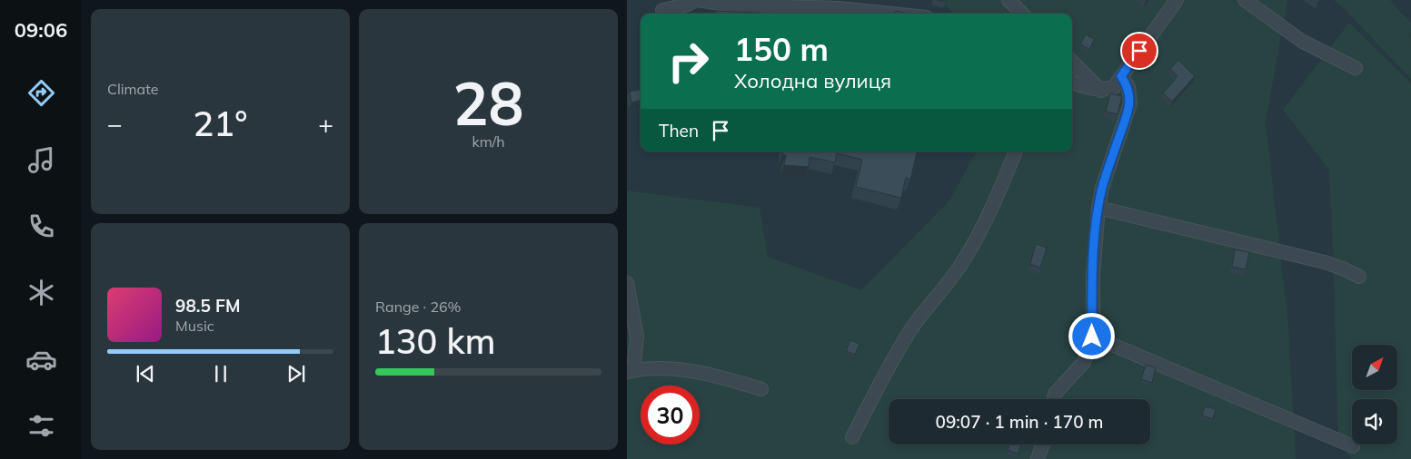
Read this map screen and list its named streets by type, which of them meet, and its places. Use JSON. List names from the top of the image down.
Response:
{
  "north": "top right",
  "page": {
    "tabs": "09:06",
    "tile": [
      "Climate",
      ["28", "km/h"],
      ["Range · 26%", "130 km"]
    ],
    "turn": ["150 m", "Холодна вулиця"],
    "heat": ["−", "21°", "+"],
    "then": "Then",
    "song": ["98.5 FM", "Music"],
    "limit": "30",
    "trip": "09:07 · 1 min · 170 m"
  }
}
